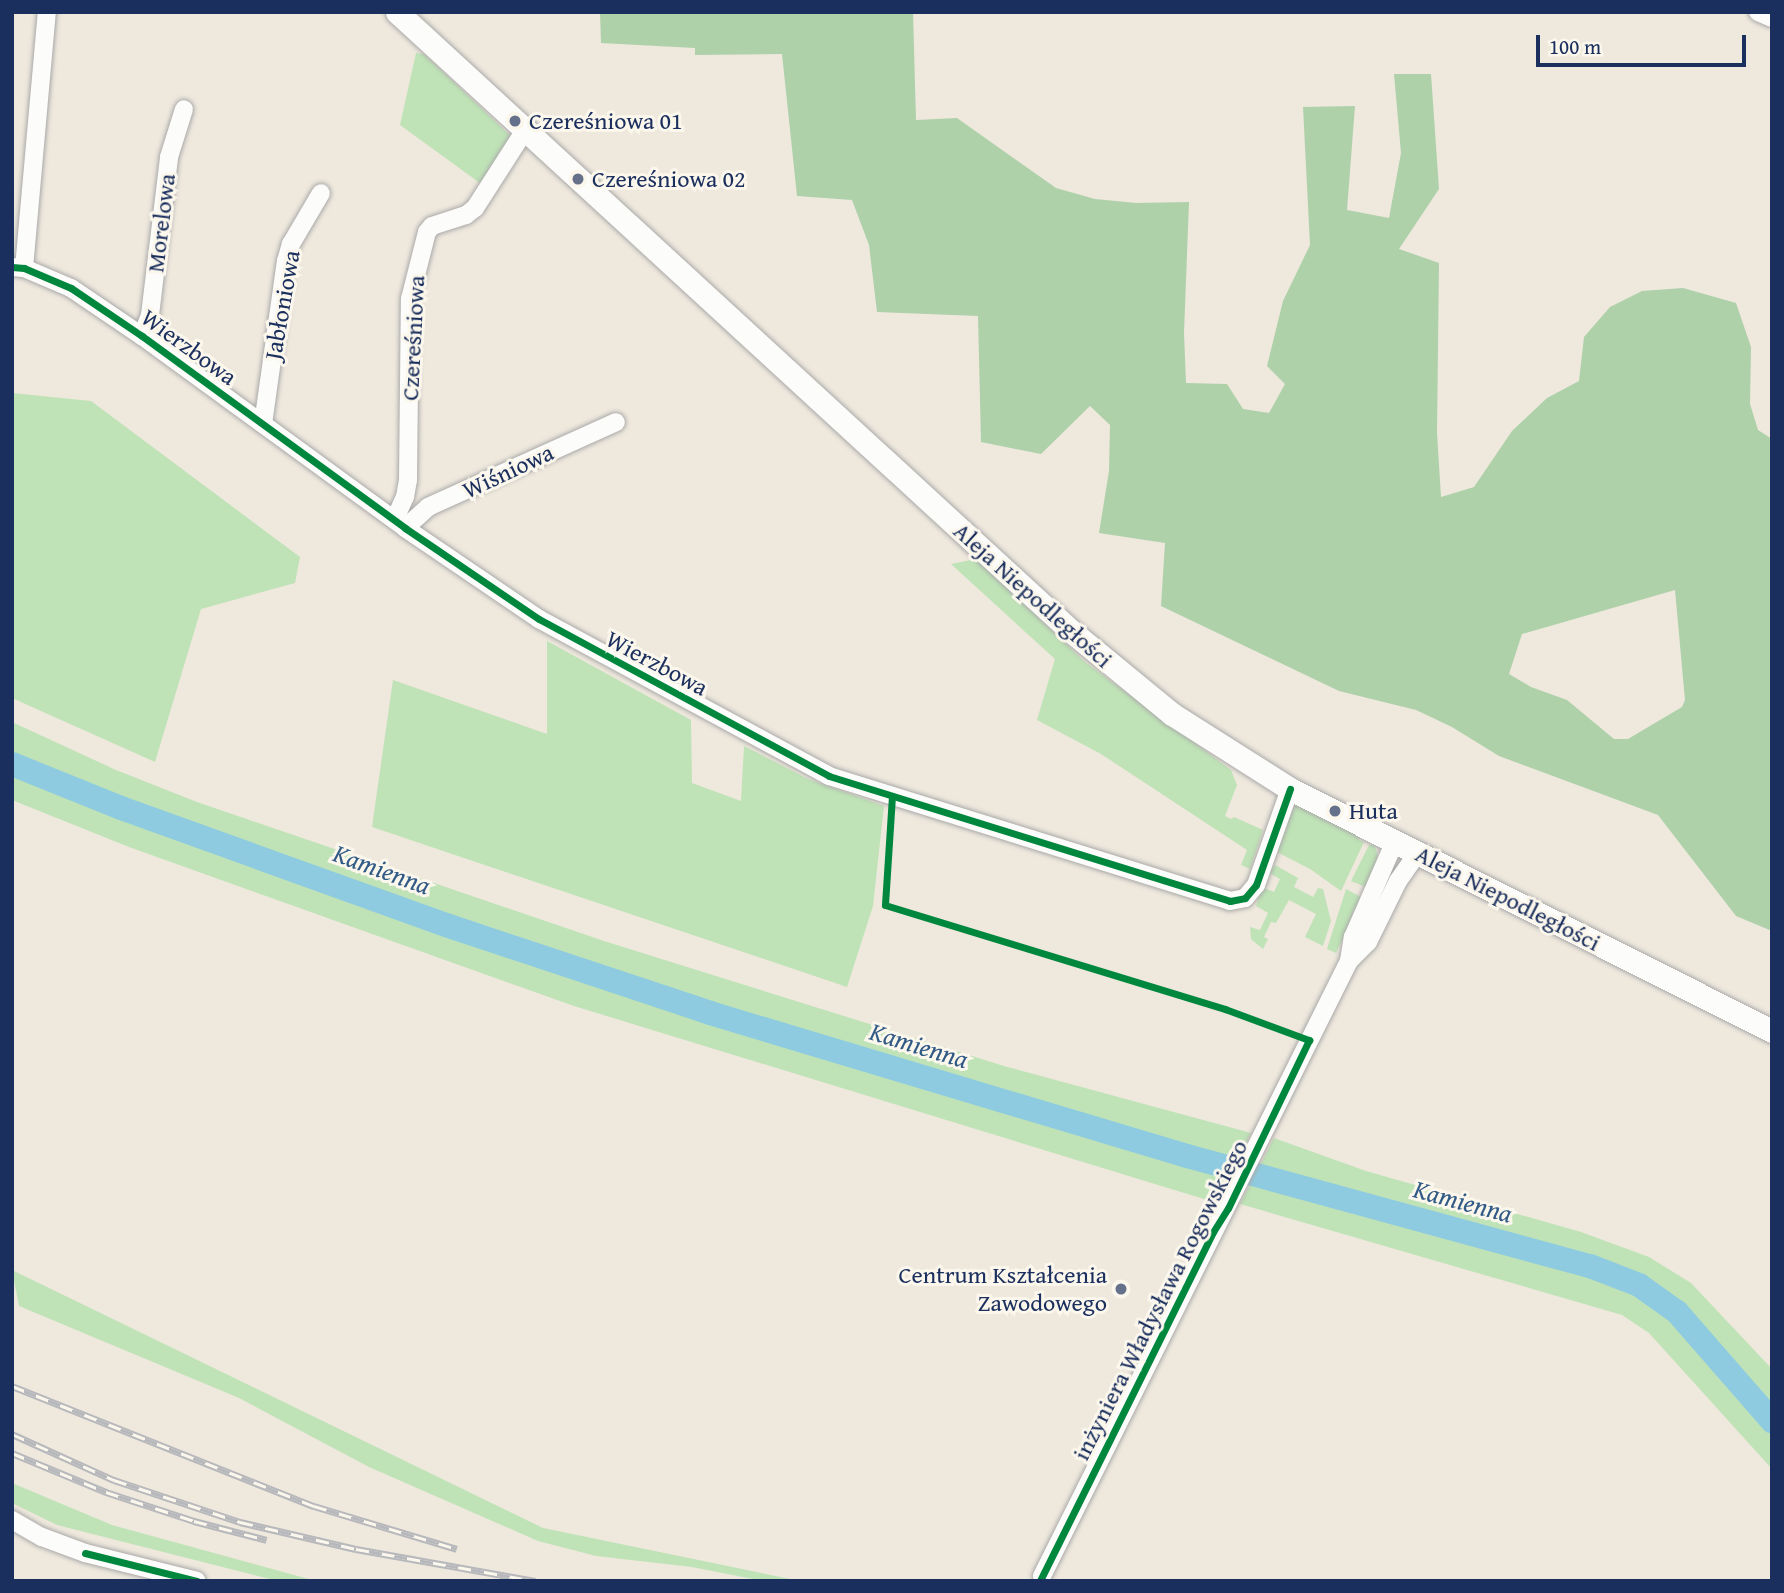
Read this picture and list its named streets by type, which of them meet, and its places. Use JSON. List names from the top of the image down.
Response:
{
  "streets": {
    "main road": ["Aleja Niepodległości"],
    "street": [
      "Morelowa",
      "Jabłoniowa",
      "Czereśniowa",
      "Wierzbowa",
      "Wiśniowa",
      "inżyniera Władysława Rogowskiego"
    ]
  },
  "crossings": [
    ["Morelowa", "Wierzbowa"],
    ["Jabłoniowa", "Wierzbowa"],
    ["Czereśniowa", "Wierzbowa"],
    ["Czereśniowa", "Wiśniowa"],
    ["Czereśniowa", "Aleja Niepodległości"],
    ["Wierzbowa", "Wiśniowa"],
    ["Wierzbowa", "Aleja Niepodległości"],
    ["Aleja Niepodległości", "inżyniera Władysława Rogowskiego"]
  ],
  "water": ["Kamienna"],
  "places": [
    "Czereśniowa 01",
    "Czereśniowa 02",
    "Huta",
    "Centrum Kształcenia Zawodowego"
  ],
  "scale_bar": "100 m"
}
